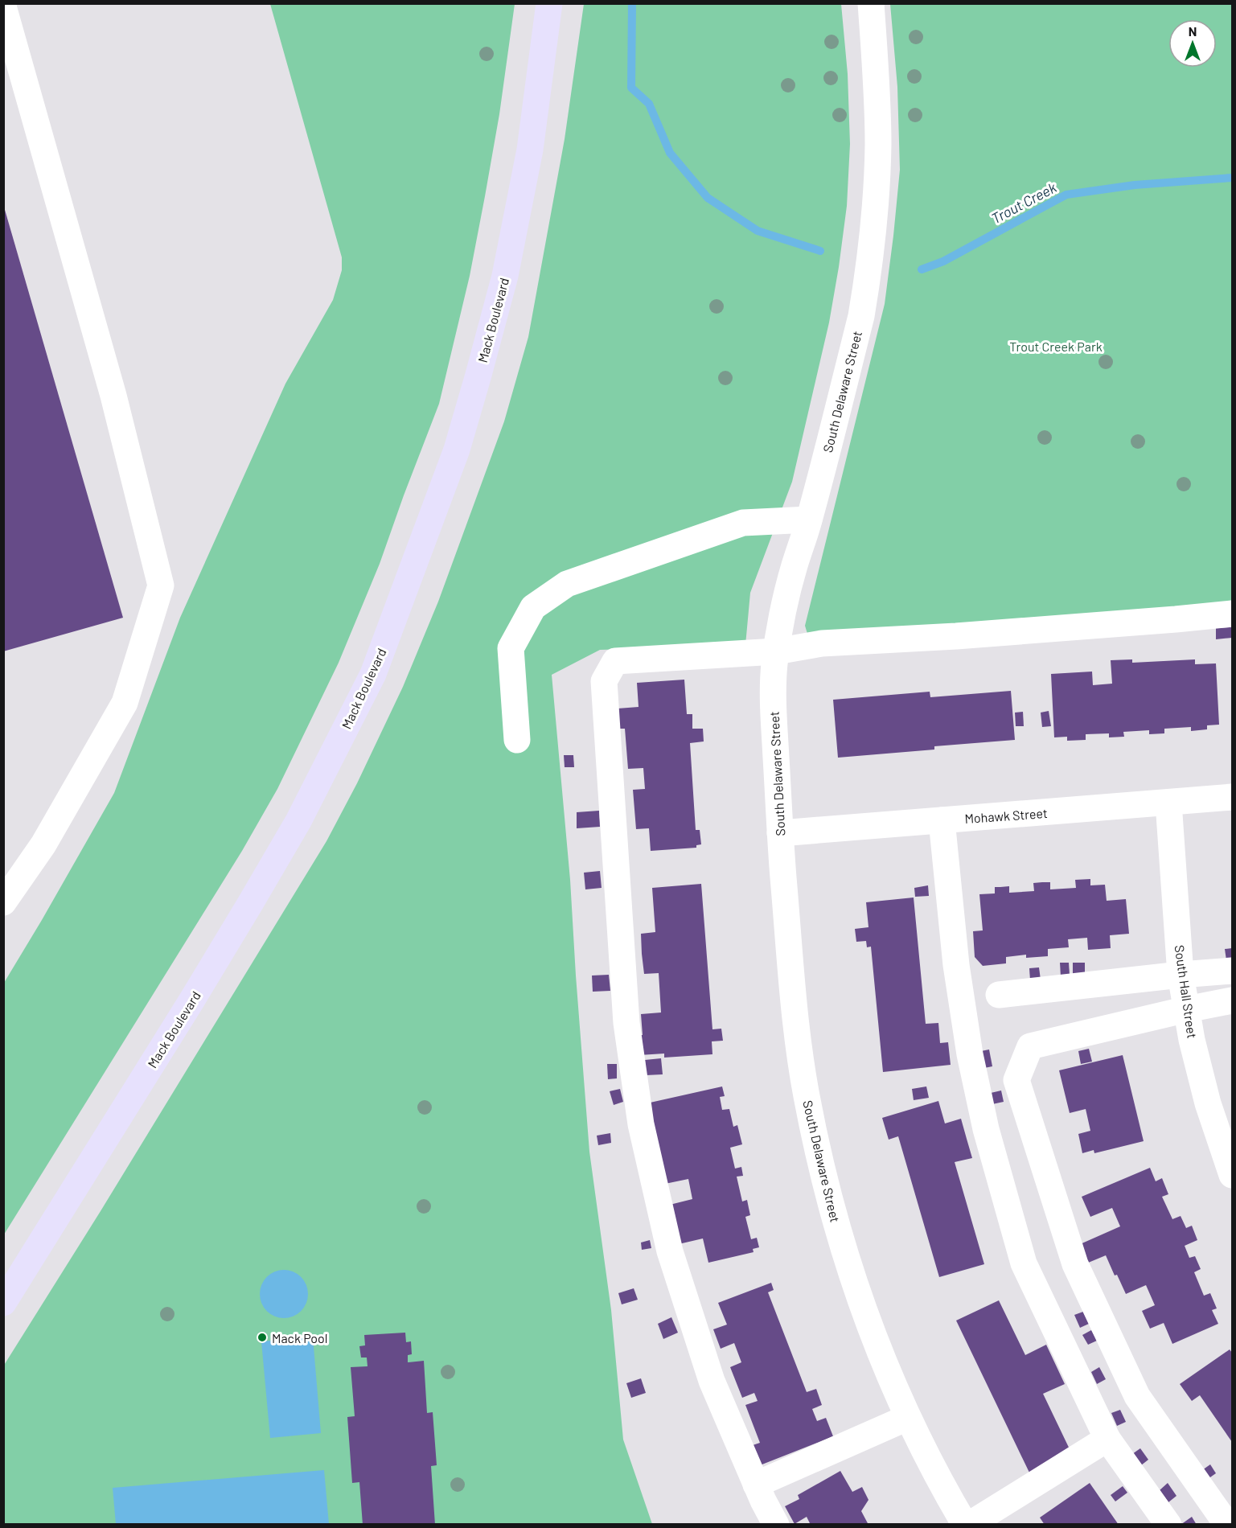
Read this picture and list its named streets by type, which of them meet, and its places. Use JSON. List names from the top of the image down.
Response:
{
  "streets": {
    "main road": ["Mack Boulevard"],
    "street": ["South Delaware Street", "Mohawk Street", "South Hall Street"]
  },
  "crossings": [
    ["South Delaware Street", "Mohawk Street"],
    ["Mohawk Street", "South Hall Street"]
  ],
  "water": ["Trout Creek"],
  "parks": ["Trout Creek Park"],
  "places": ["Mack Pool"],
  "north": "top"
}
